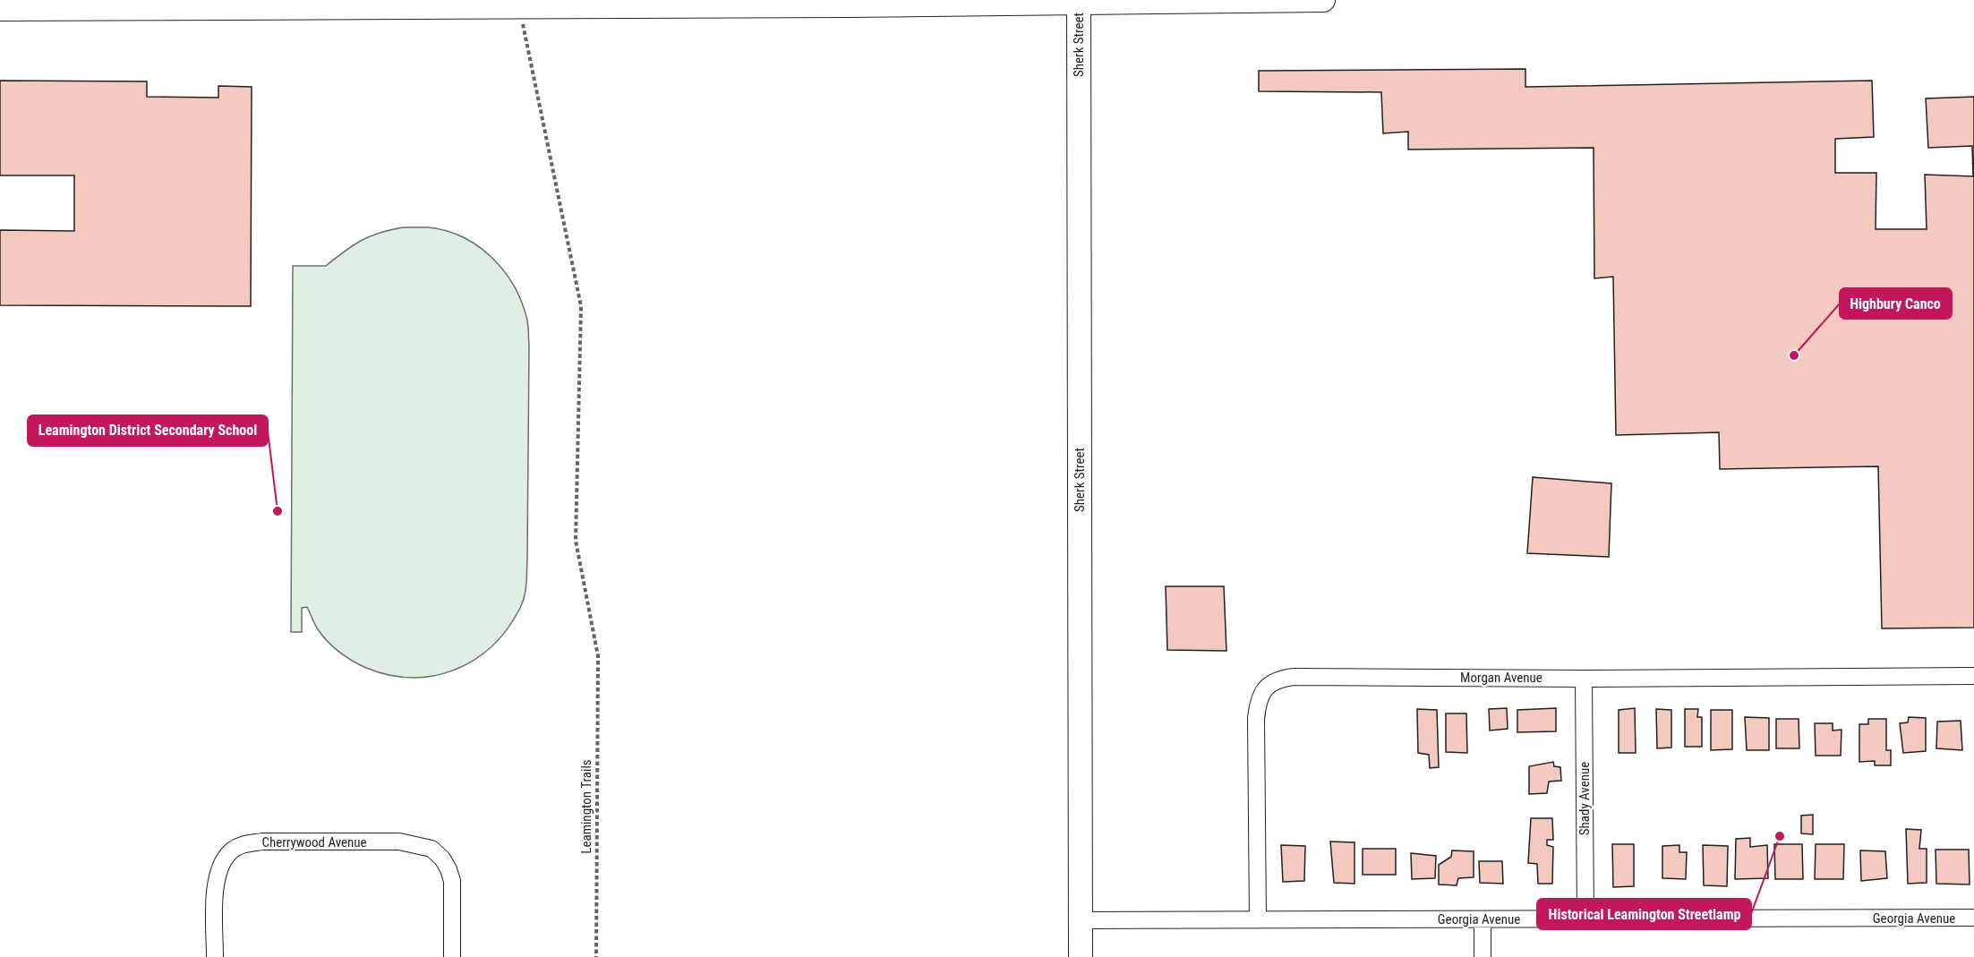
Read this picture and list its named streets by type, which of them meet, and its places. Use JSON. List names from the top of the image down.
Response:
{
  "streets": {
    "main road": ["Sherk Street"],
    "street": [
      "Morgan Avenue",
      "Shady Avenue",
      "Cherrywood Avenue",
      "Georgia Avenue"
    ],
    "path": ["Leamington Trails"]
  },
  "crossings": [
    ["Sherk Street", "Georgia Avenue"],
    ["Morgan Avenue", "Shady Avenue"],
    ["Morgan Avenue", "Georgia Avenue"],
    ["Shady Avenue", "Georgia Avenue"]
  ],
  "places": ["Highbury Canco", "Leamington District Secondary School", "Historical Leamington Streetlamp"]
}
